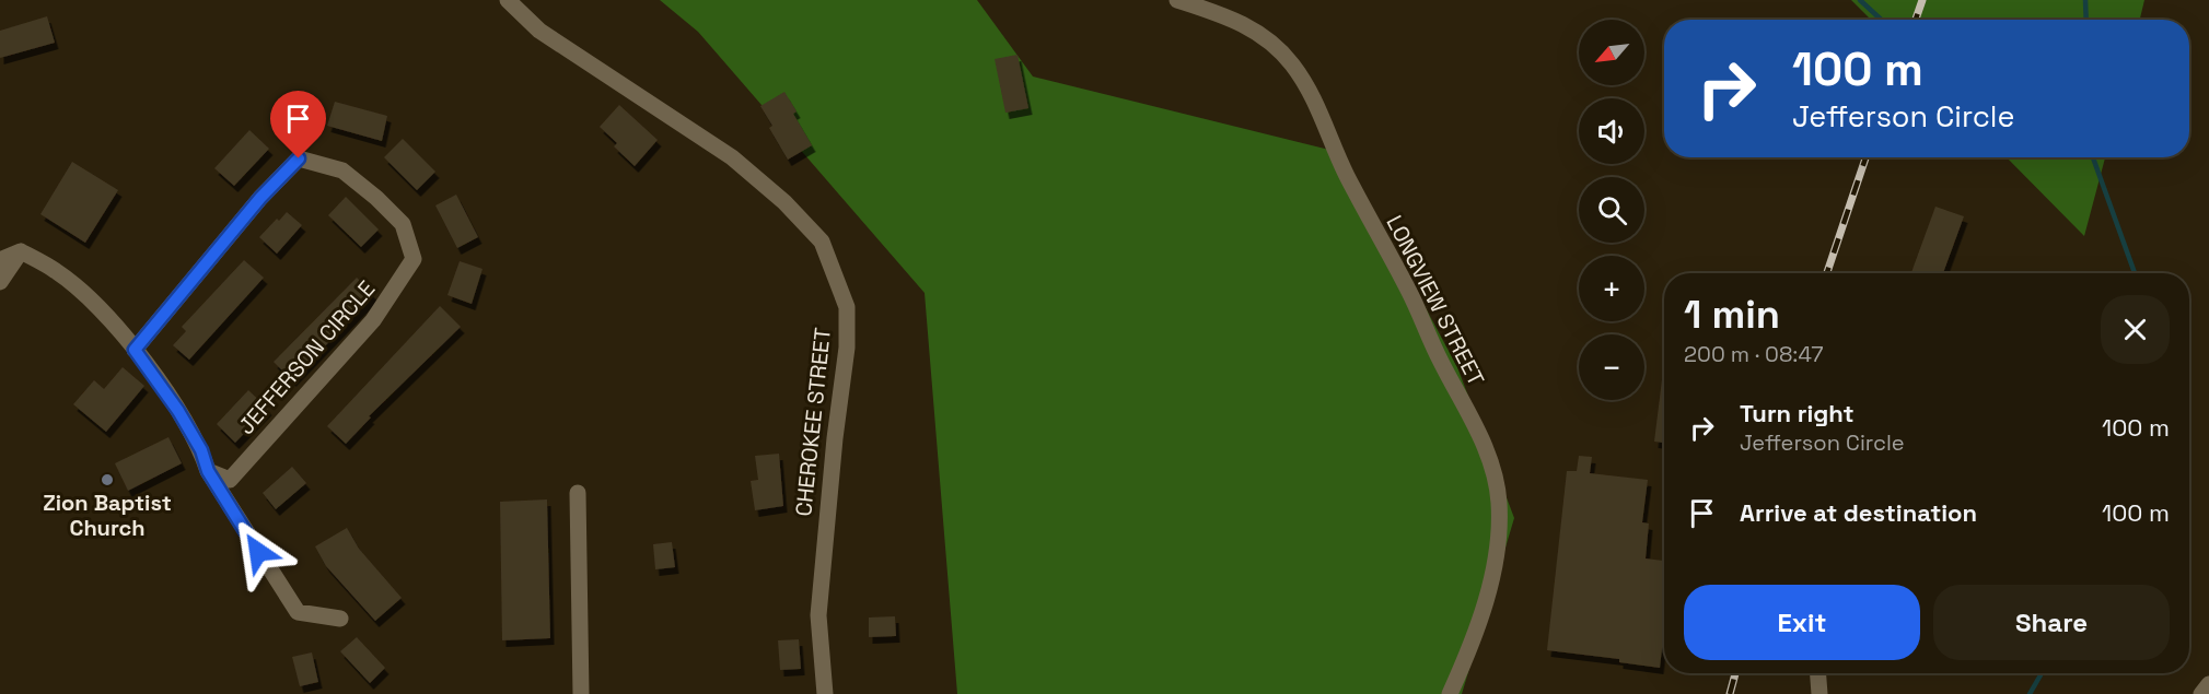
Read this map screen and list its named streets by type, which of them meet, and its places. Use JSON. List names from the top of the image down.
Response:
{
  "streets": {
    "street": ["LONGVIEW STREET", "JEFFERSON CIRCLE", "CHEROKEE STREET"]
  },
  "places": ["Zion Baptist Church"],
  "north": "bottom left",
  "page": {
    "map_buttons": ["+", "−"],
    "turn": ["100 m", "Jefferson Circle"],
    "heading": ["1 min", "200 m · 08:47"],
    "list": [
      {
        "name": "Turn right",
        "note": "Jefferson Circle",
        "value": "100 m"
      },
      {
        "name": "Arrive at destination",
        "value": "100 m"
      }
    ],
    "buttons": ["Exit", "Share"]
  }
}
